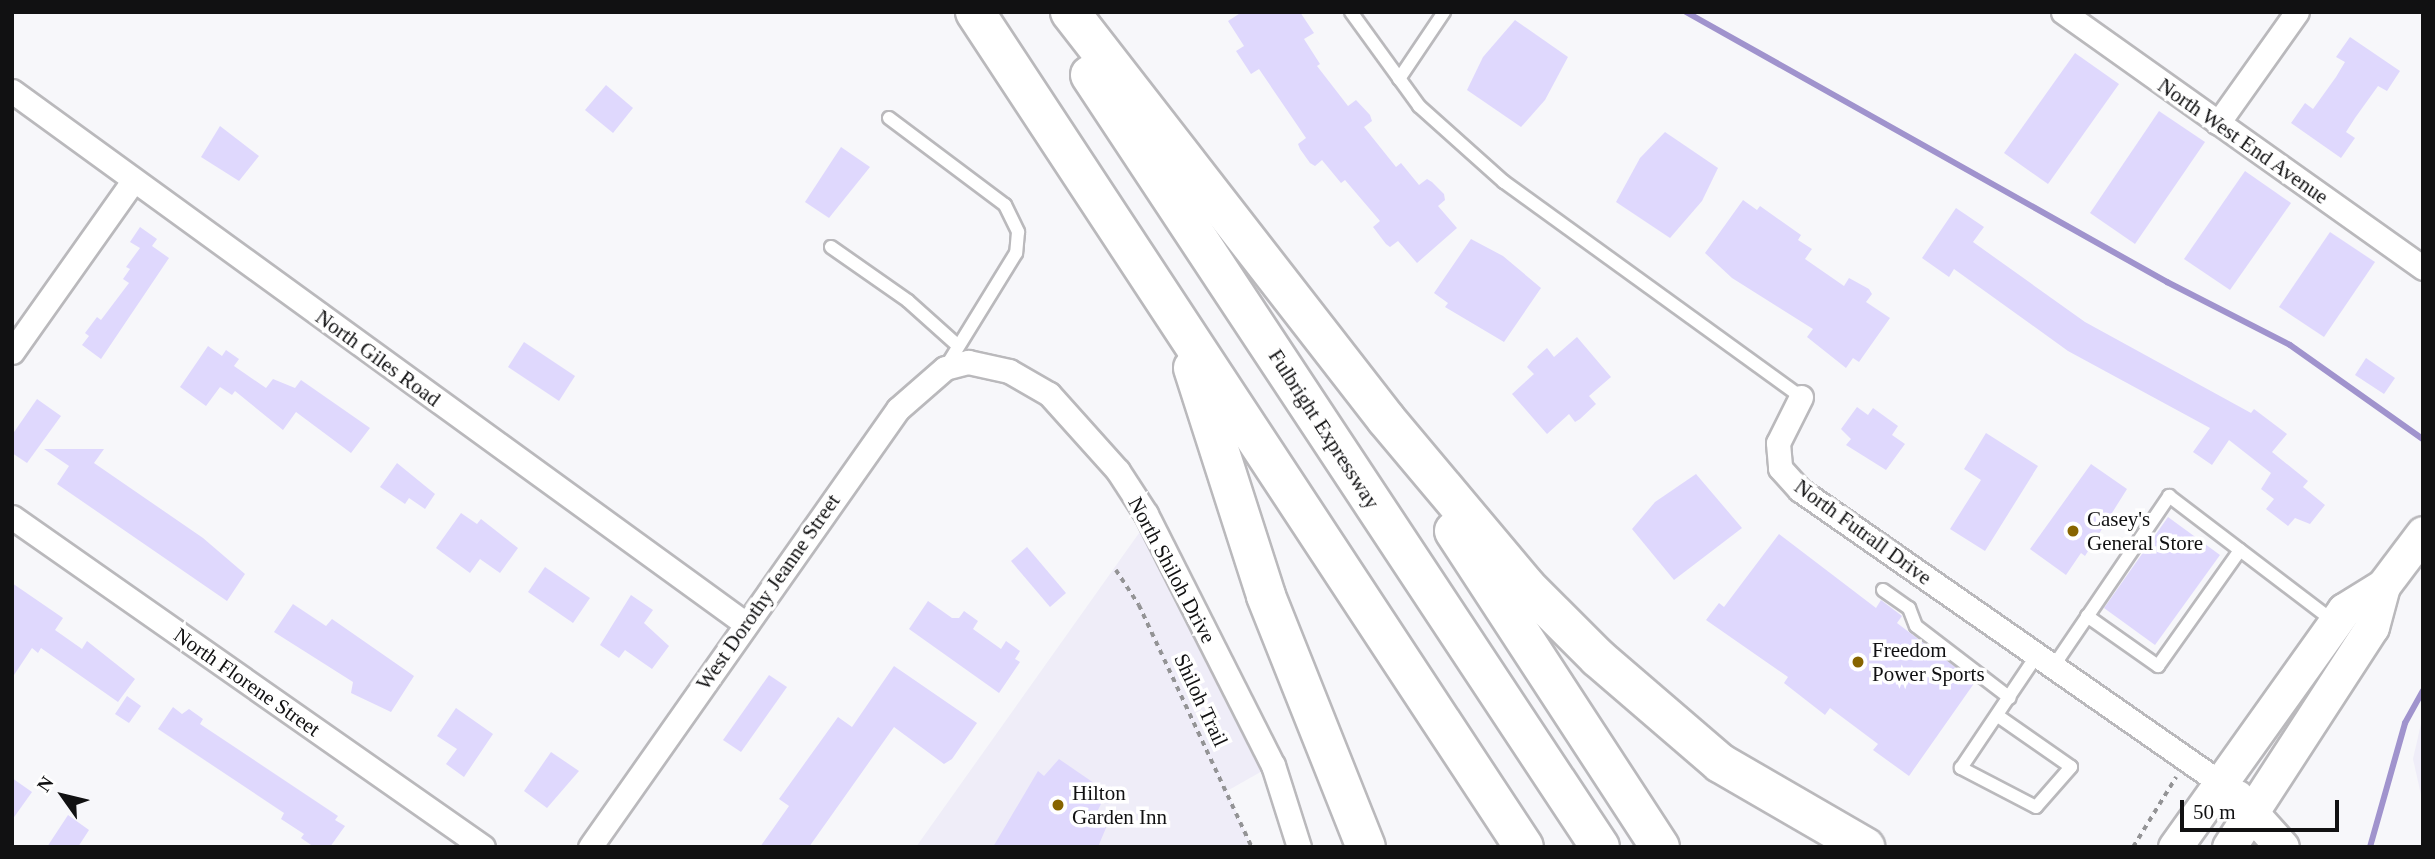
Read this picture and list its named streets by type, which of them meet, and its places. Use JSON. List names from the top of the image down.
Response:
{
  "streets": {
    "highway": ["Fulbright Expressway"],
    "main road": ["North Futrall Drive"],
    "street": [
      "North West End Avenue",
      "North Giles Road",
      "North Shiloh Drive",
      "West Dorothy Jeanne Street",
      "North Florene Street"
    ],
    "path": ["Shiloh Trail"]
  },
  "crossings": [
    ["North Giles Road", "West Dorothy Jeanne Street"],
    ["North Shiloh Drive", "West Dorothy Jeanne Street"]
  ],
  "places": ["Casey's General Store", "Freedom Power Sports", "Hilton Garden Inn"],
  "scale_bar": "50 m",
  "north": "top left"
}
